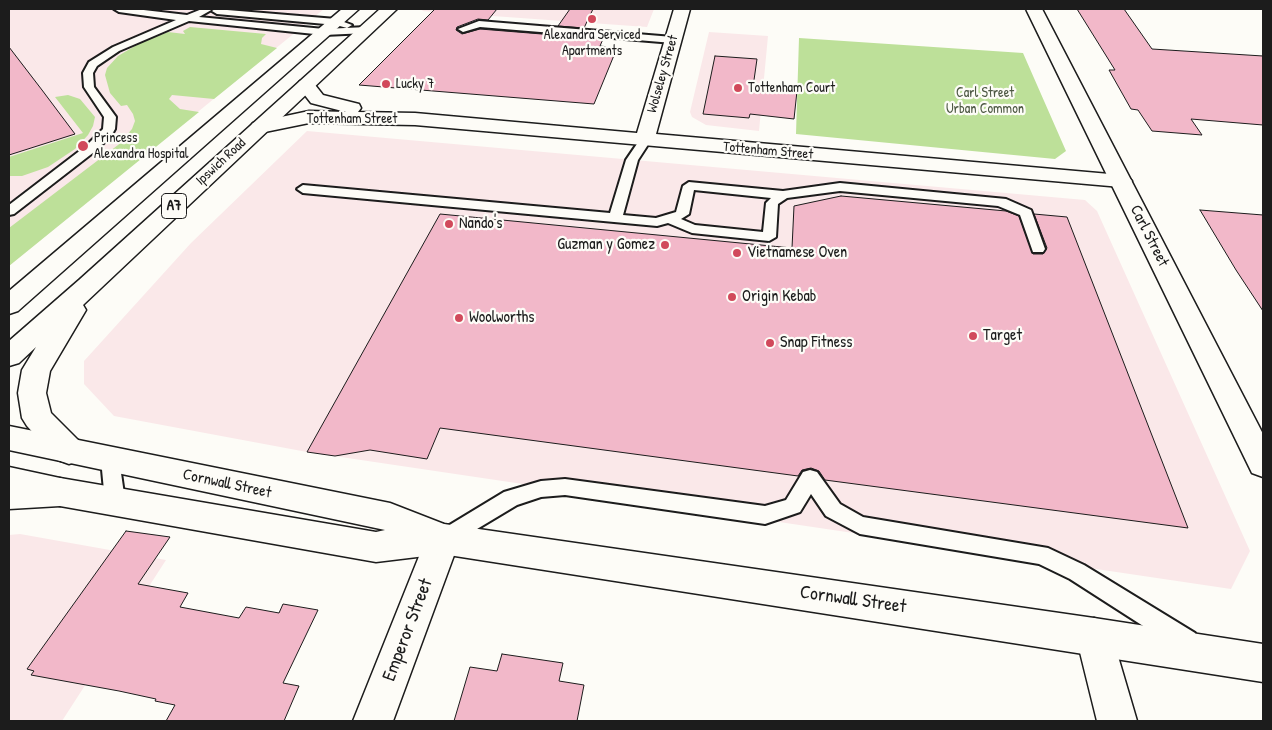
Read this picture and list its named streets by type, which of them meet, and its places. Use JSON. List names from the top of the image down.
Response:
{
  "streets": {
    "main road": [
      "Wolseley Street",
      "Tottenham Street",
      "Ipswich Road",
      "A7",
      "Carl Street",
      "Cornwall Street",
      "Emperor Street"
    ]
  },
  "crossings": [
    ["Wolseley Street", "Tottenham Street"],
    ["Tottenham Street", "Ipswich Road"],
    ["Tottenham Street", "Carl Street"],
    ["Cornwall Street", "Emperor Street"]
  ],
  "parks": ["Carl Street Urban Common"],
  "places": [
    "Alexandra Serviced Apartments",
    "Lucky 7",
    "Tottenham Court",
    "Princess Alexandra Hospital",
    "Nando's",
    "Guzman y Gomez",
    "Vietnamese Oven",
    "Origin Kebab",
    "Woolworths",
    "Target",
    "Snap Fitness"
  ]
}
